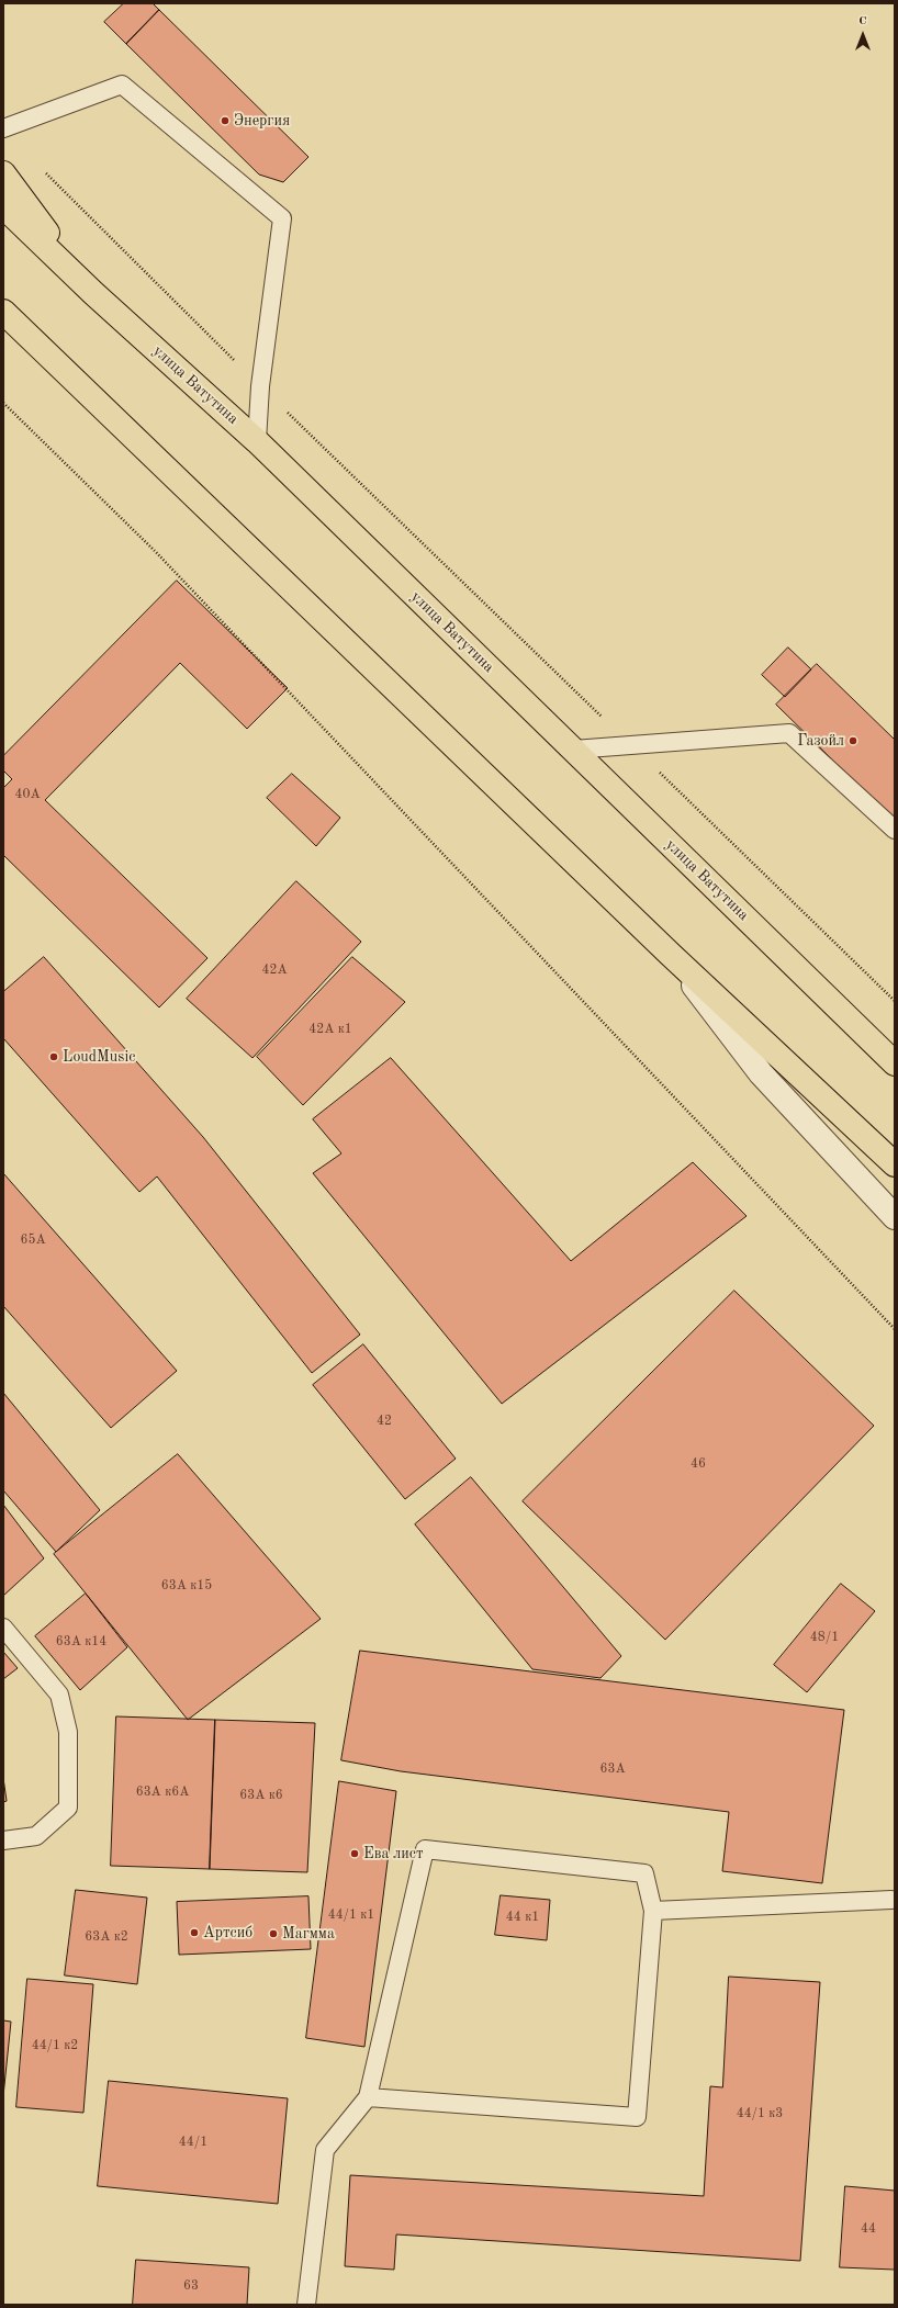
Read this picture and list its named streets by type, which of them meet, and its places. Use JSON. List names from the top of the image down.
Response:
{
  "streets": {
    "main road": ["улица Ватутина"]
  },
  "places": [
    "Энергия",
    "Газойл",
    "LoudMusic",
    "Ева лист",
    "Артсиб",
    "Магмма"
  ],
  "house_numbers": [
    "40А",
    "42А",
    "42А к1",
    "65А",
    "42",
    "46",
    "63А к15",
    "48/1",
    "63А к14",
    "63А",
    "63А к6А",
    "63А к6",
    "44/1 к1",
    "44 к1",
    "63А к2",
    "44/1 к2",
    "44/1 к3",
    "44/1",
    "44",
    "63"
  ],
  "north": "top"
}
